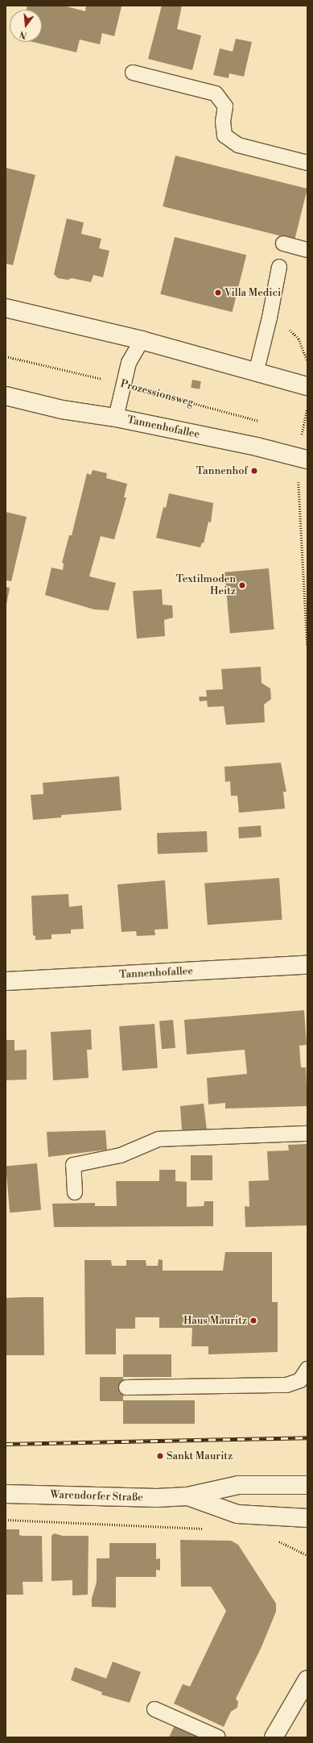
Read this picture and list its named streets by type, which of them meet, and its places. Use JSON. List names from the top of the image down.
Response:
{
  "streets": {
    "street": ["Tannenhofallee", "Warendorfer Straße"],
    "path": ["Prozessionsweg"]
  },
  "crossings": [
    ["Prozessionsweg", "Tannenhofallee"]
  ],
  "places": [
    "Villa Medici",
    "Tannenhof",
    "Textilmoden Heitz",
    "Haus Mauritz",
    "Sankt Mauritz"
  ],
  "north": "bottom"
}
